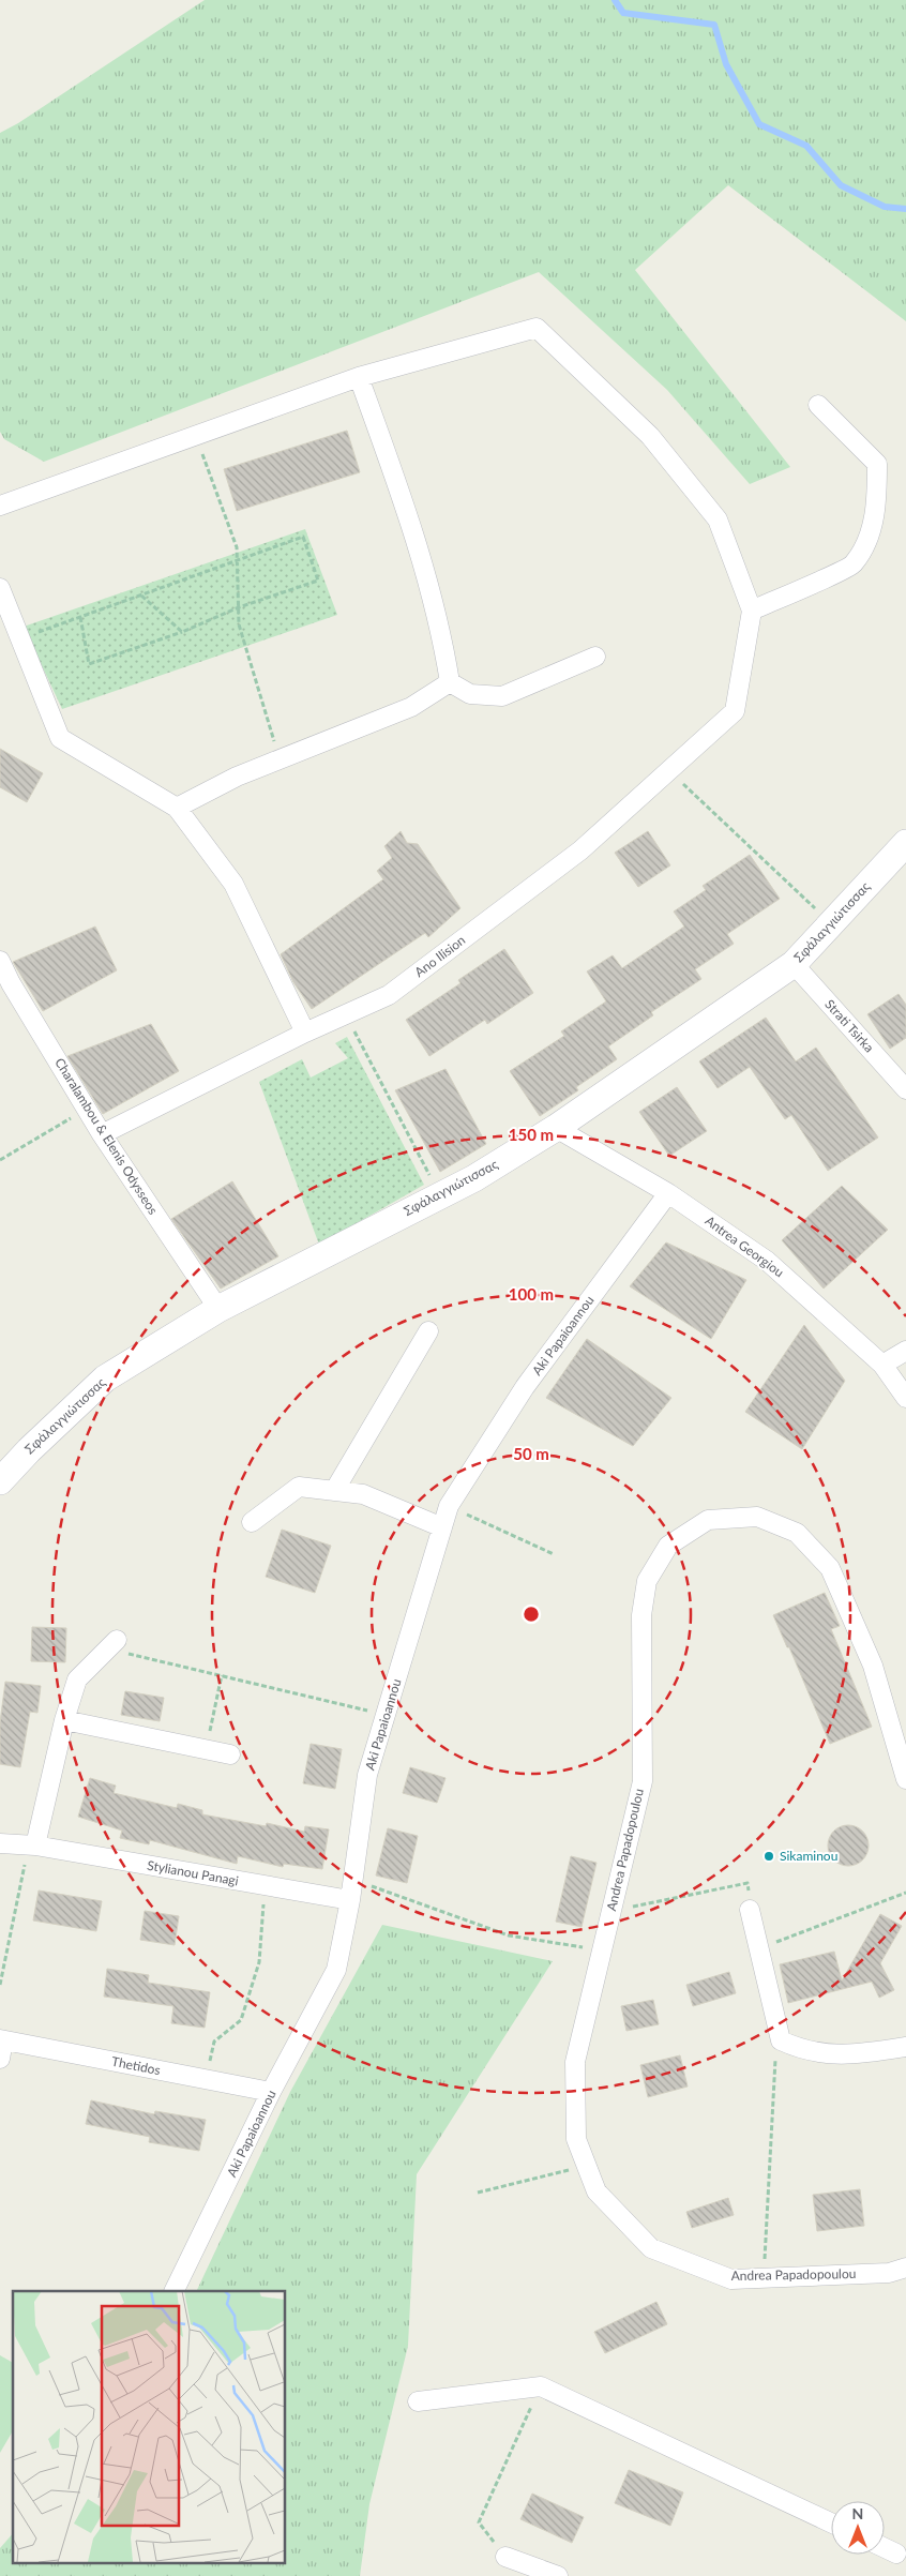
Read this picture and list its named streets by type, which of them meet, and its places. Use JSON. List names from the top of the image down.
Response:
{
  "streets": {
    "street": [
      "Σφάλαγγιώτισσας",
      "Ano Ilision",
      "Strati Tsirka",
      "Charalambou & Elenis Odysseos",
      "Antrea Georgiou",
      "Aki Papaioannou",
      "Andrea Papadopoulou",
      "Stylianou Panagi",
      "Thetidos"
    ]
  },
  "crossings": [
    ["Σφάλαγγιώτισσας", "Strati Tsirka"],
    ["Σφάλαγγιώτισσας", "Charalambou & Elenis Odysseos"],
    ["Σφάλαγγιώτισσας", "Antrea Georgiou"],
    ["Ano Ilision", "Charalambou & Elenis Odysseos"],
    ["Antrea Georgiou", "Aki Papaioannou"],
    ["Aki Papaioannou", "Stylianou Panagi"],
    ["Aki Papaioannou", "Thetidos"]
  ],
  "places": ["Sikaminou"],
  "north": "top",
  "rings": ["150 m", "100 m", "50 m"]
}
